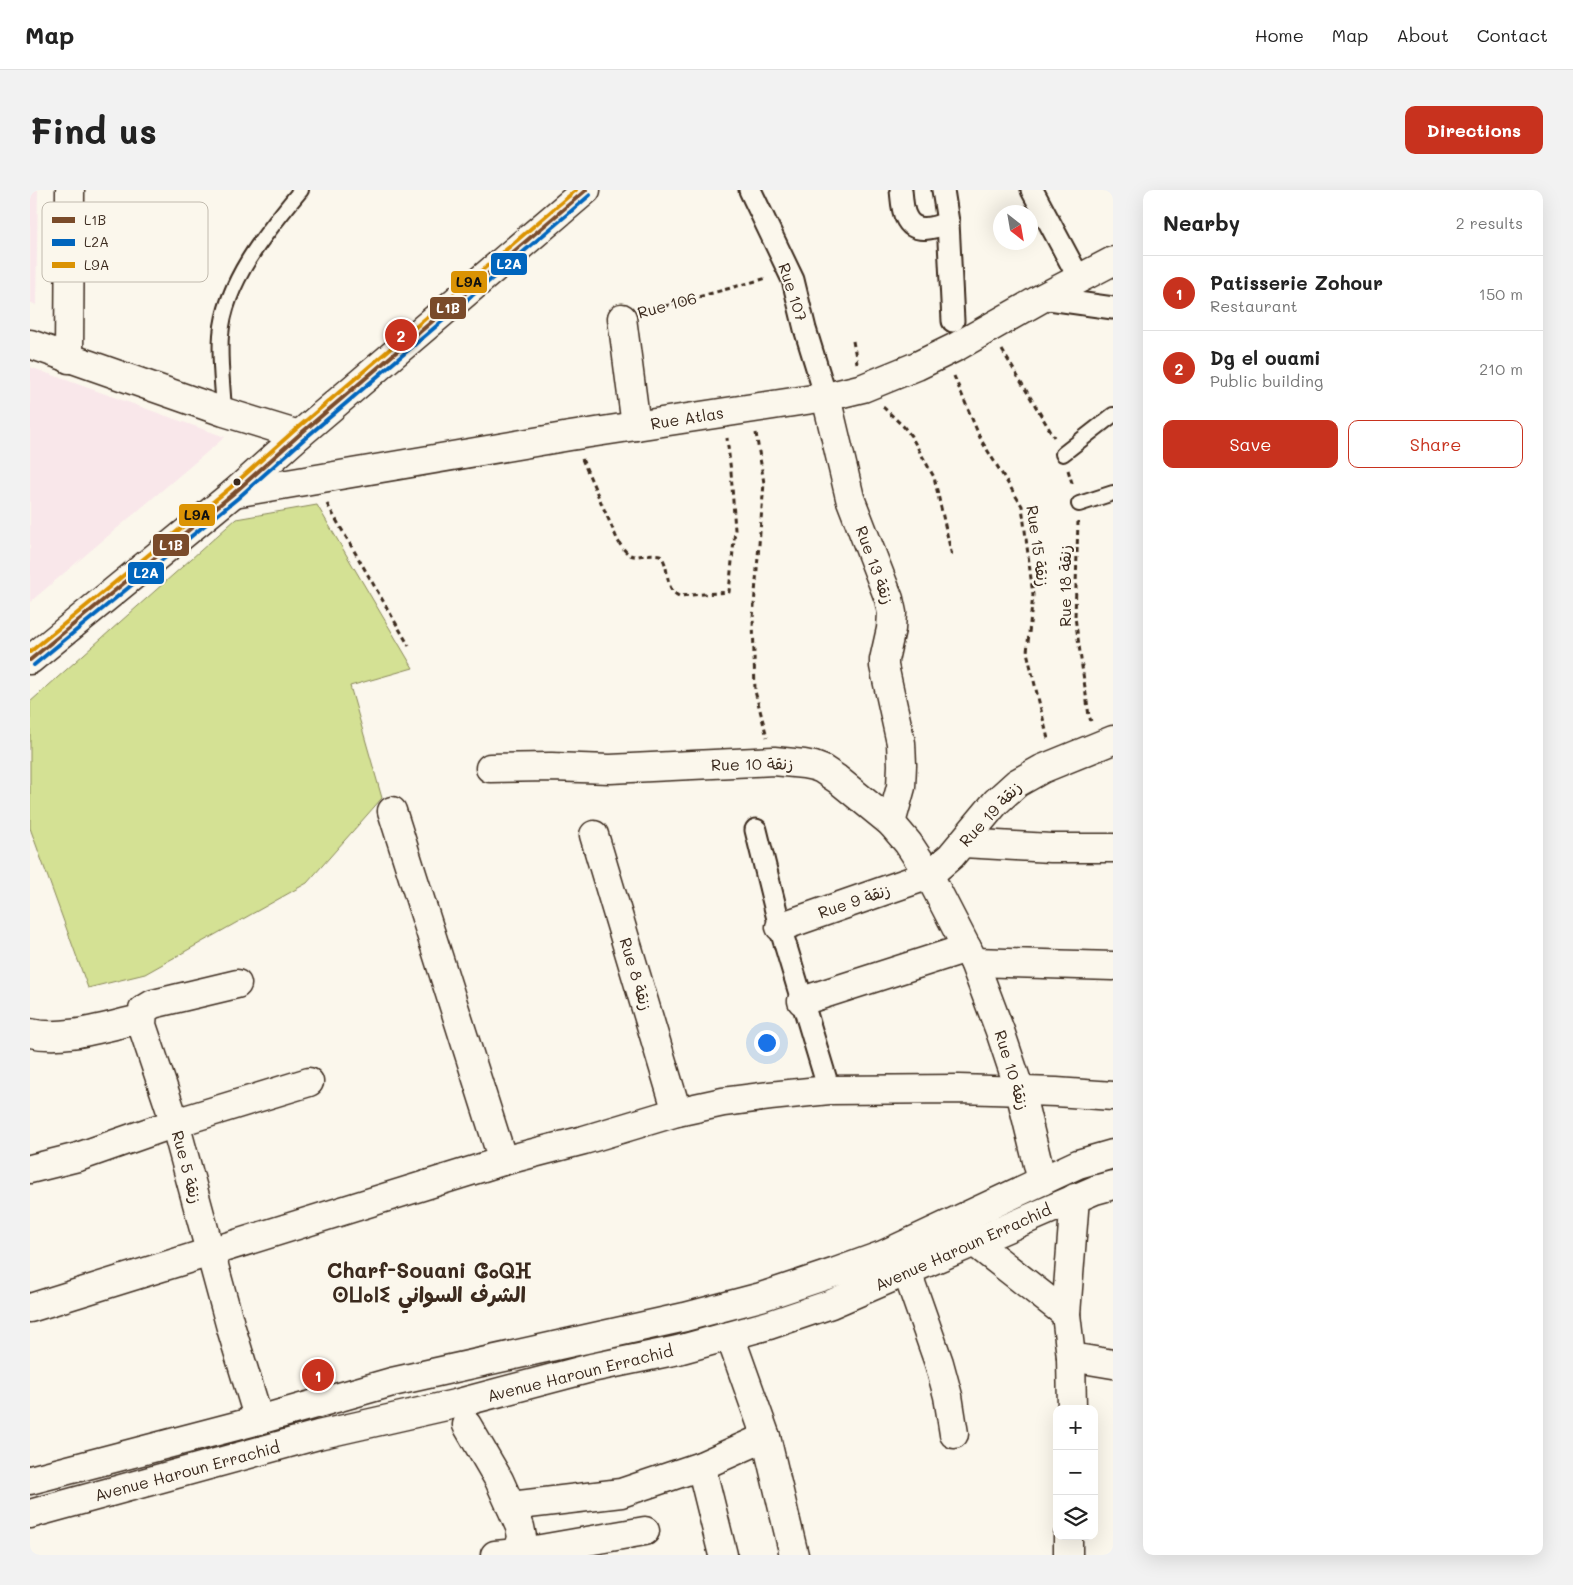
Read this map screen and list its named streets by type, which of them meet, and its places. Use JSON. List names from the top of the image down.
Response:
{
  "streets": {
    "street": [
      "Rue 107",
      "Rue 106",
      "Rue Atlas",
      "Rue 13 زنقة",
      "Rue 10 زنقة",
      "Rue 19 زنقة",
      "Rue 9 زنقة",
      "Rue 8 زنقة",
      "Rue 5 زنقة",
      "Avenue Haroun Errachid"
    ],
    "path": ["Rue 15 زنقة", "Rue 18 زنقة"]
  },
  "crossings": [
    ["Rue 107", "Rue 106"],
    ["Rue 107", "Rue Atlas"],
    ["Rue 107", "Rue 13 زنقة"],
    ["Rue 106", "Rue Atlas"],
    ["Rue Atlas", "Rue 15 زنقة"],
    ["Rue Atlas", "Rue 13 زنقة"],
    ["Rue Atlas", "Rue 18 زنقة"],
    ["Rue 13 زنقة", "Rue 10 زنقة"],
    ["Rue 10 زنقة", "Rue 19 زنقة"],
    ["Rue 10 زنقة", "Rue 9 زنقة"],
    ["Rue 10 زنقة", "Avenue Haroun Errachid"],
    ["Rue 19 زنقة", "Rue 9 زنقة"],
    ["Rue 5 زنقة", "Avenue Haroun Errachid"]
  ],
  "districts": ["Charf-Souani ⵛⴰⵕⴼ ⵙⵡⴰⵏⵉ الشرف السواني"],
  "lines": ["transit line L1B", "transit line L9A", "transit line L2A"],
  "legend": ["L1B", "L2A", "L9A"],
  "north": "bottom right",
  "page": {
    "header": "Map",
    "nav": [
      "Home",
      "Map",
      "About",
      "Contact"
    ],
    "buttons": [
      "Directions",
      ["Save", "Share"]
    ],
    "title": "Find us",
    "heading": ["Nearby", "2 results"],
    "list": [
      {
        "mark": "1",
        "name": "Patisserie Zohour",
        "note": "Restaurant",
        "value": "150 m"
      },
      {
        "mark": "2",
        "name": "Dg el ouami",
        "note": "Public building",
        "value": "210 m"
      }
    ],
    "pins": ["2", "1"],
    "map_buttons": ["+", "−"]
  }
}
